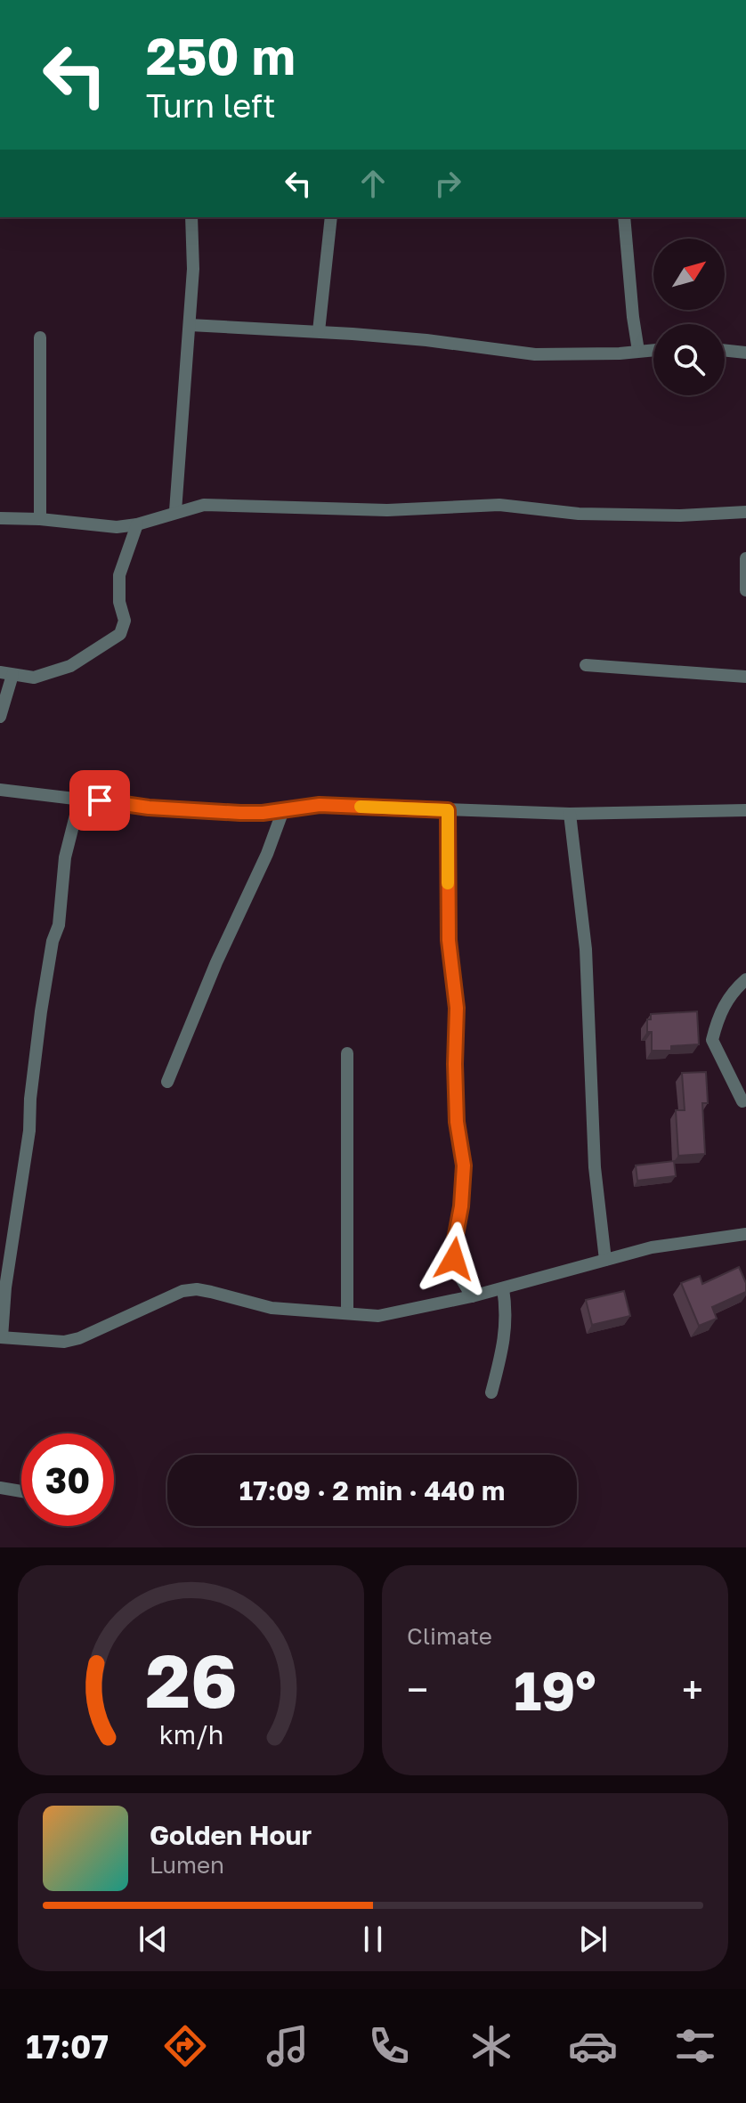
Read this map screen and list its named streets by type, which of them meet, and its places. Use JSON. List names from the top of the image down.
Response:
{
  "north": "top right",
  "page": {
    "turn": ["250 m", "Turn left"],
    "limit": "30",
    "trip": "17:09 · 2 min · 440 m",
    "tile": "Climate",
    "heat": ["−", "19°", "+"],
    "song": ["Golden Hour", "Lumen"],
    "tabs": "17:07",
    "gauge": ["26", "km/h"]
  }
}
